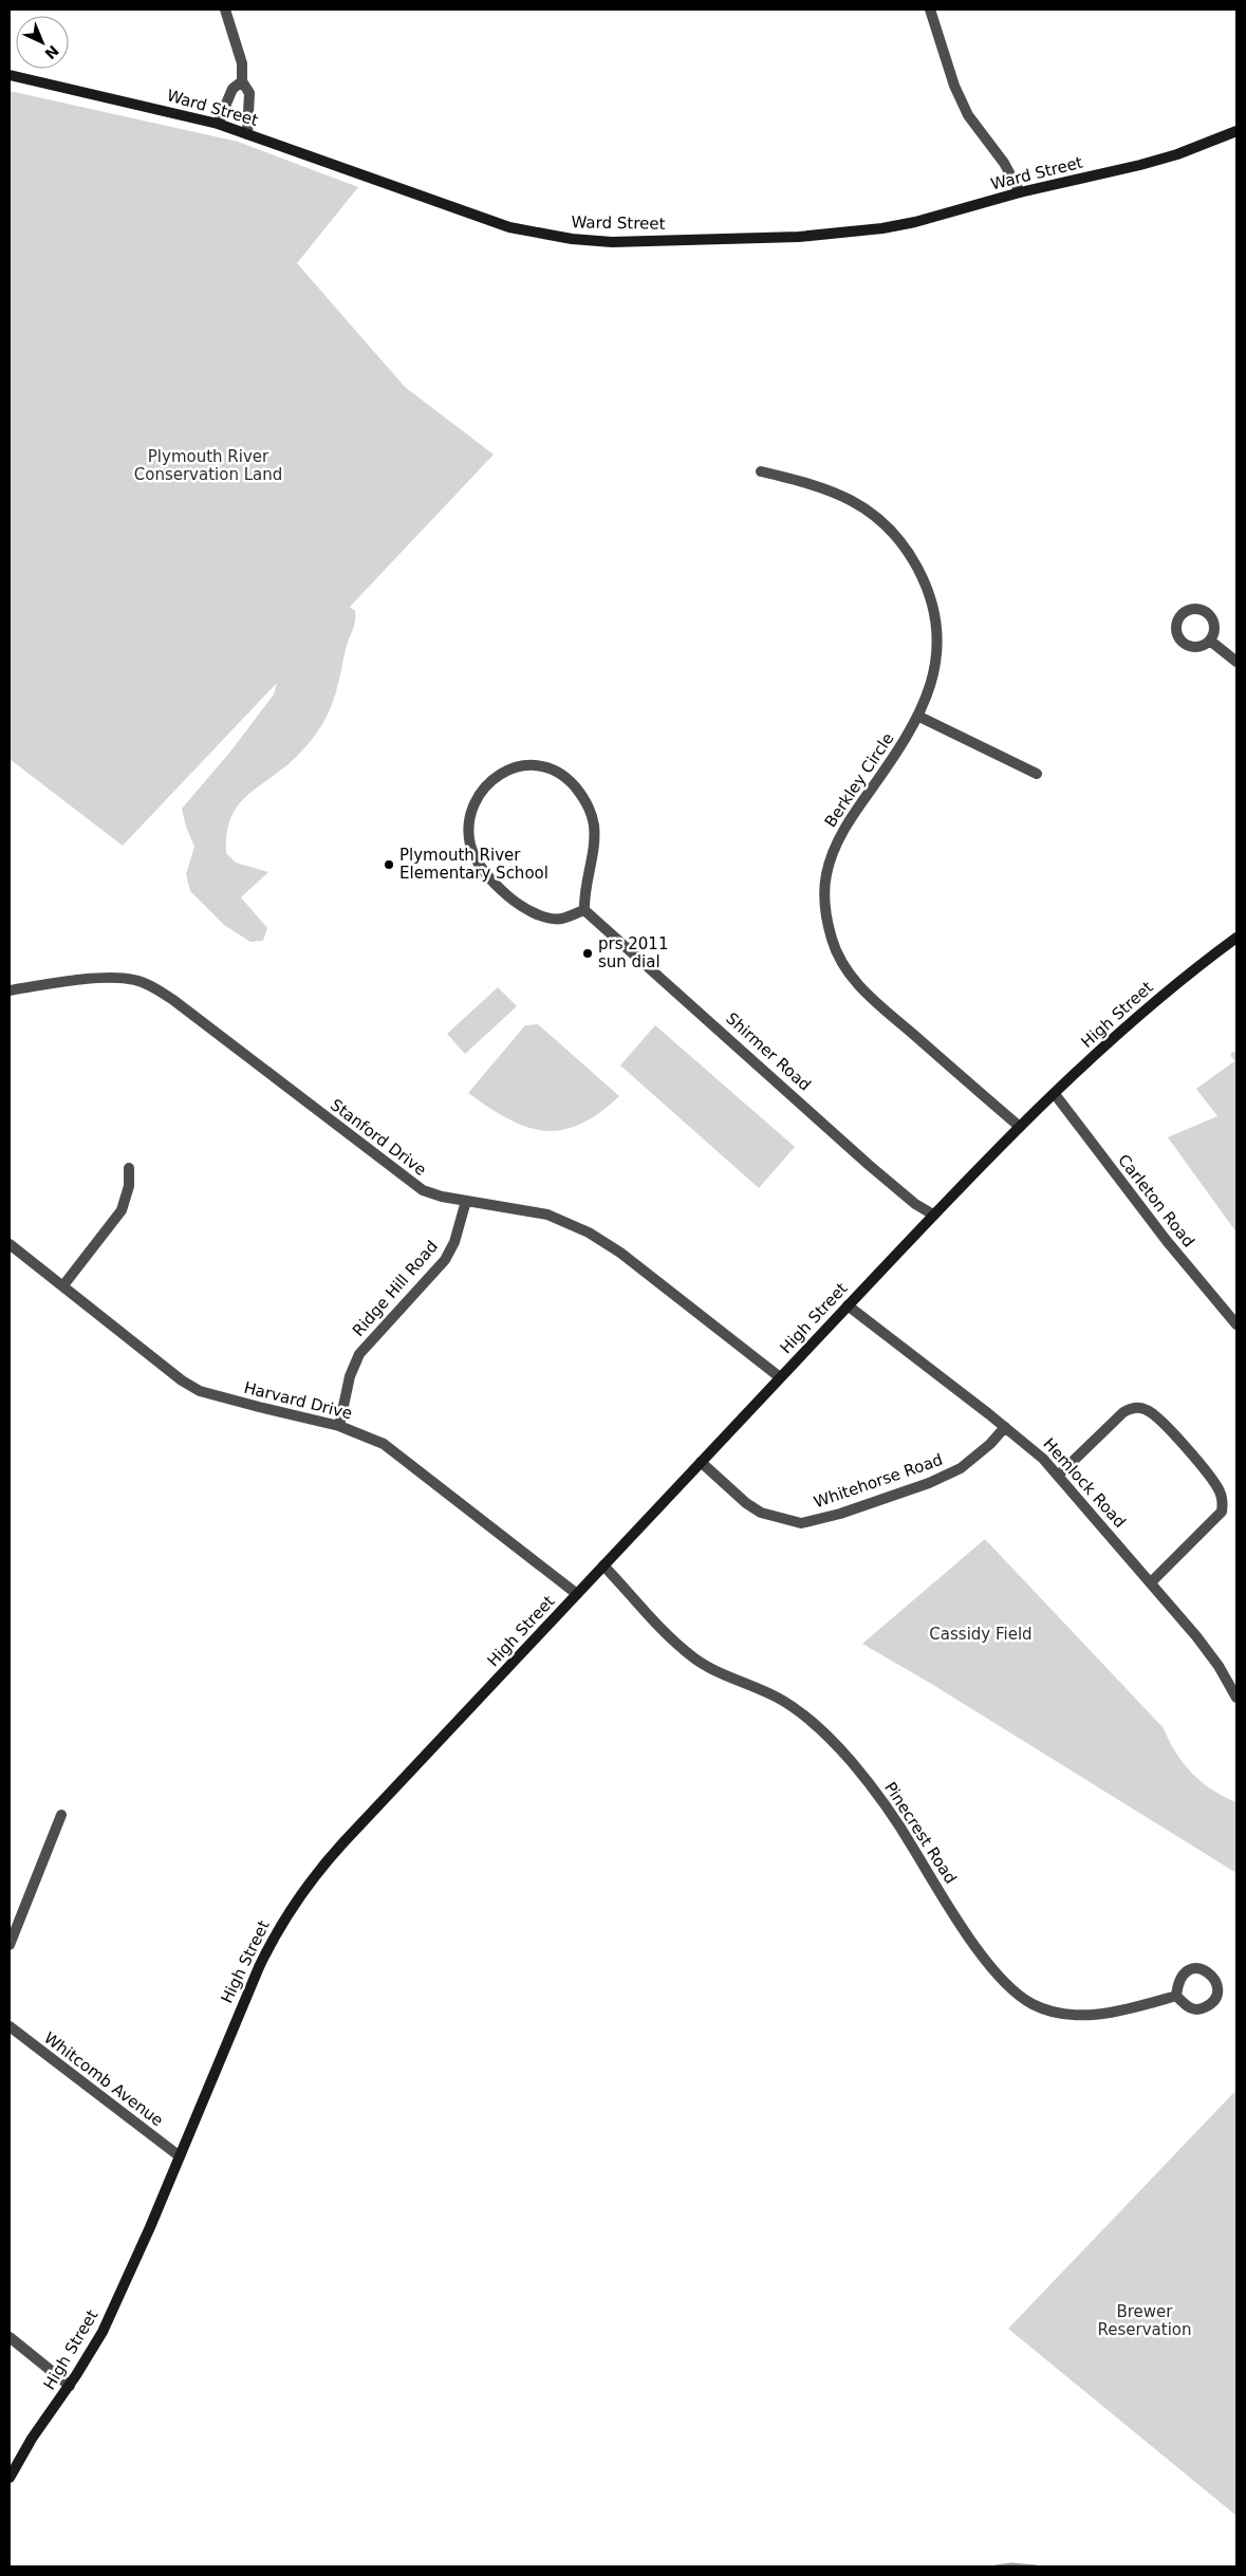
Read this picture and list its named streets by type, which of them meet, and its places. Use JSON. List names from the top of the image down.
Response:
{
  "streets": {
    "main road": ["Ward Street", "High Street"],
    "street": [
      "Berkley Circle",
      "Shirmer Road",
      "Stanford Drive",
      "Carleton Road",
      "Ridge Hill Road",
      "Harvard Drive",
      "Whitehorse Road",
      "Hemlock Road",
      "Pinecrest Road",
      "Whitcomb Avenue"
    ]
  },
  "crossings": [
    ["Berkley Circle", "High Street"],
    ["High Street", "Shirmer Road"],
    ["High Street", "Stanford Drive"],
    ["High Street", "Carleton Road"],
    ["High Street", "Harvard Drive"],
    ["High Street", "Whitehorse Road"],
    ["High Street", "Hemlock Road"],
    ["High Street", "Pinecrest Road"],
    ["High Street", "Whitcomb Avenue"],
    ["Stanford Drive", "Ridge Hill Road"],
    ["Ridge Hill Road", "Harvard Drive"],
    ["Whitehorse Road", "Hemlock Road"]
  ],
  "parks": ["Plymouth River Conservation Land", "Cassidy Field", "Brewer Reservation"],
  "places": ["Plymouth River Elementary School", "prs 2011 sun dial"],
  "north": "bottom right"
}
